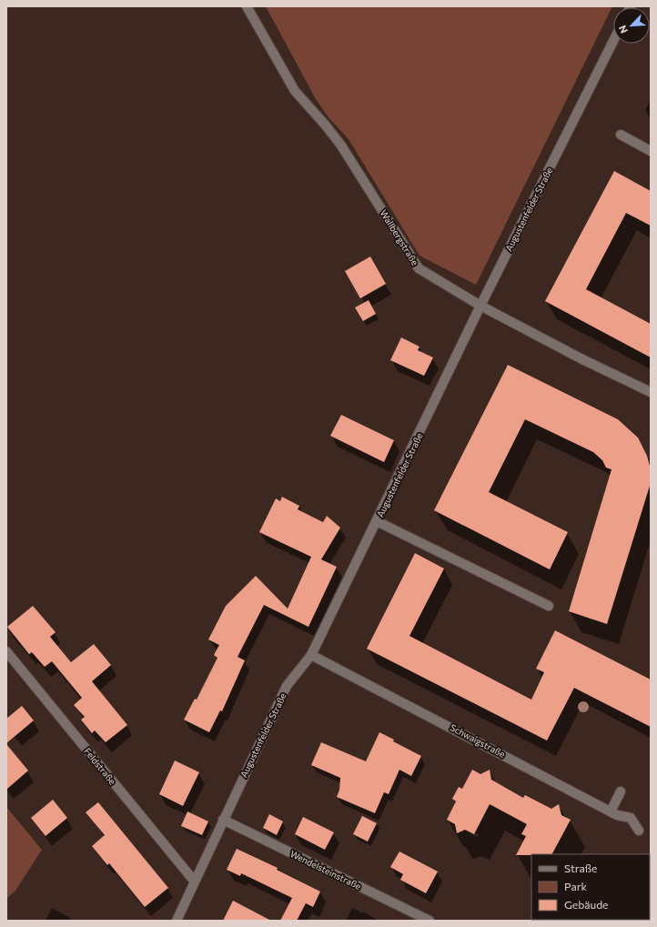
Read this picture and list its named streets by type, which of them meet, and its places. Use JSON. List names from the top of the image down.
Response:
{
  "streets": {
    "street": [
      "Augustenfelder Straße",
      "Wallbergstraße",
      "Schwaigstraße",
      "Feldstraße",
      "Wendelsteinstraße"
    ]
  },
  "crossings": [
    ["Augustenfelder Straße", "Wallbergstraße"],
    ["Augustenfelder Straße", "Schwaigstraße"],
    ["Augustenfelder Straße", "Feldstraße"],
    ["Augustenfelder Straße", "Wendelsteinstraße"]
  ],
  "legend": ["Straße", "Park", "Gebäude"],
  "north": "bottom left"
}
